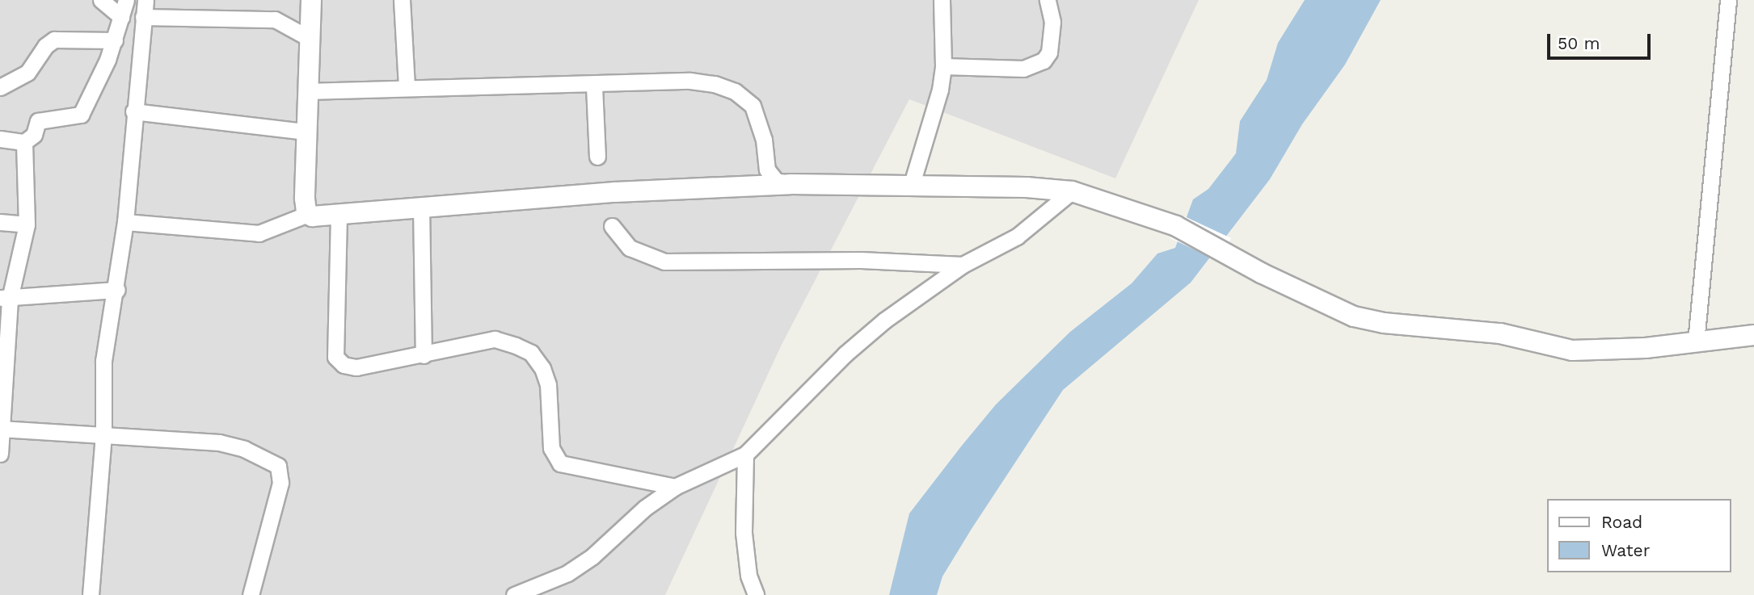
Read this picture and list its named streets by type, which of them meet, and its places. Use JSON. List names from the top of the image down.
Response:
{
  "legend": ["Road", "Water"],
  "scale_bar": "50 m"
}
